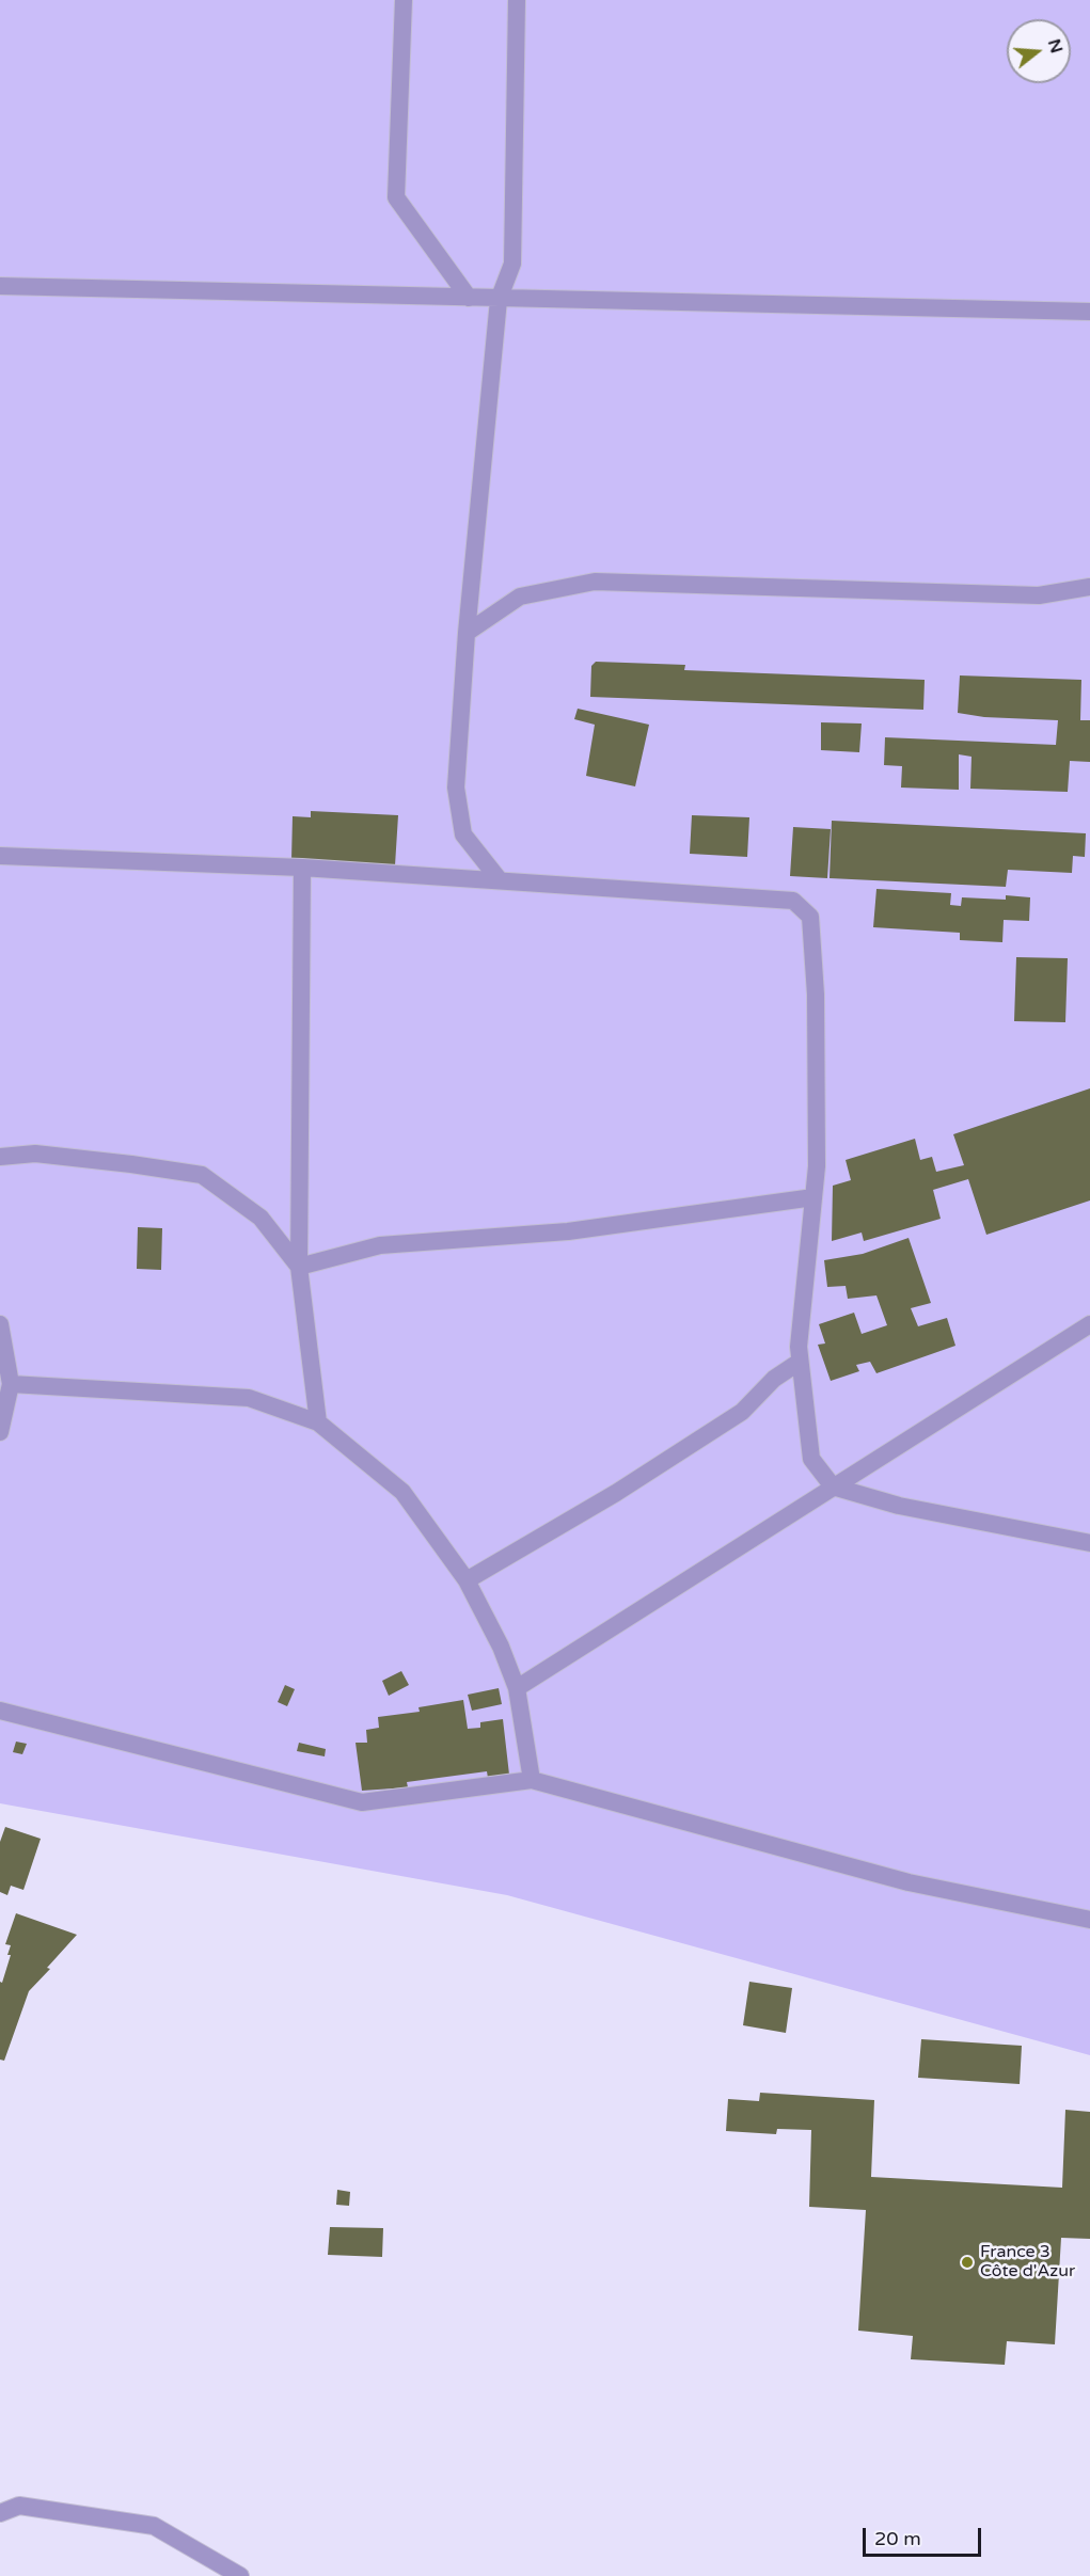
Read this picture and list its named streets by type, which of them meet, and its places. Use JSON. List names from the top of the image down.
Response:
{
  "places": ["France 3 Côte d'Azur"],
  "scale_bar": "20 m",
  "north": "right"
}
